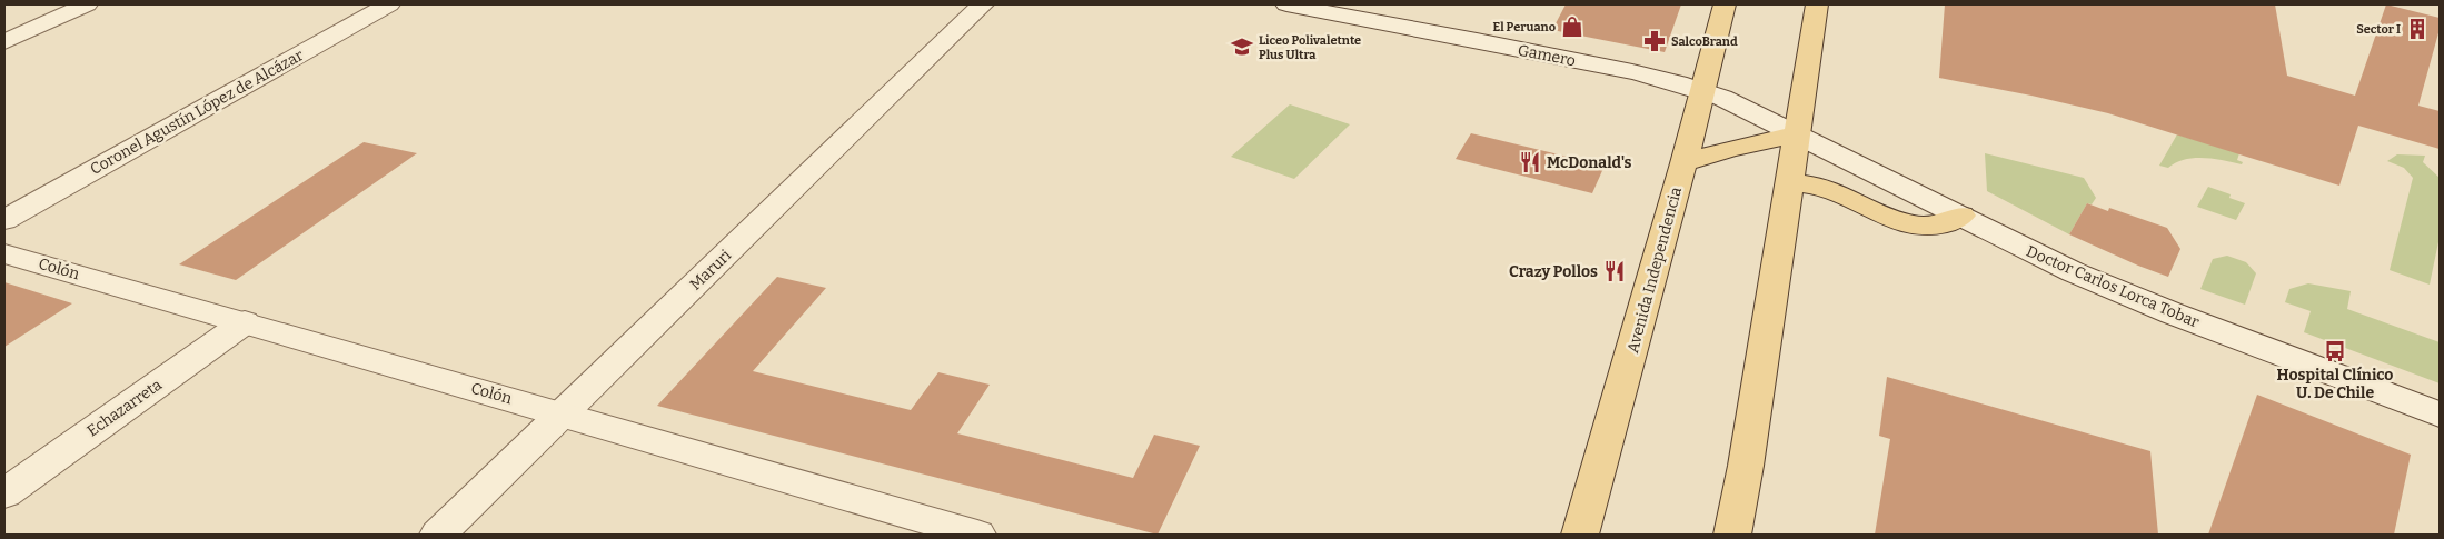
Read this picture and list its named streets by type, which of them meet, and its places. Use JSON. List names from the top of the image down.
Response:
{
  "streets": {
    "main road": ["Avenida Independencia"],
    "street": [
      "Gamero",
      "Coronel Agustín López de Alcázar",
      "Colón",
      "Maruri",
      "Doctor Carlos Lorca Tobar",
      "Echazarreta"
    ]
  },
  "crossings": [
    ["Gamero", "Avenida Independencia"],
    ["Gamero", "Doctor Carlos Lorca Tobar"],
    ["Colón", "Maruri"],
    ["Colón", "Echazarreta"]
  ],
  "places": {
    "shop": ["El Peruano"],
    "building": ["Sector I"],
    "pharmacy": ["SalcoBrand"],
    "school or university": ["Liceo Polivaletnte Plus Ultra"],
    "restaurant": ["McDonald's", "Crazy Pollos"],
    "bus stop": ["Hospital Clínico U. De Chile"]
  }
}
